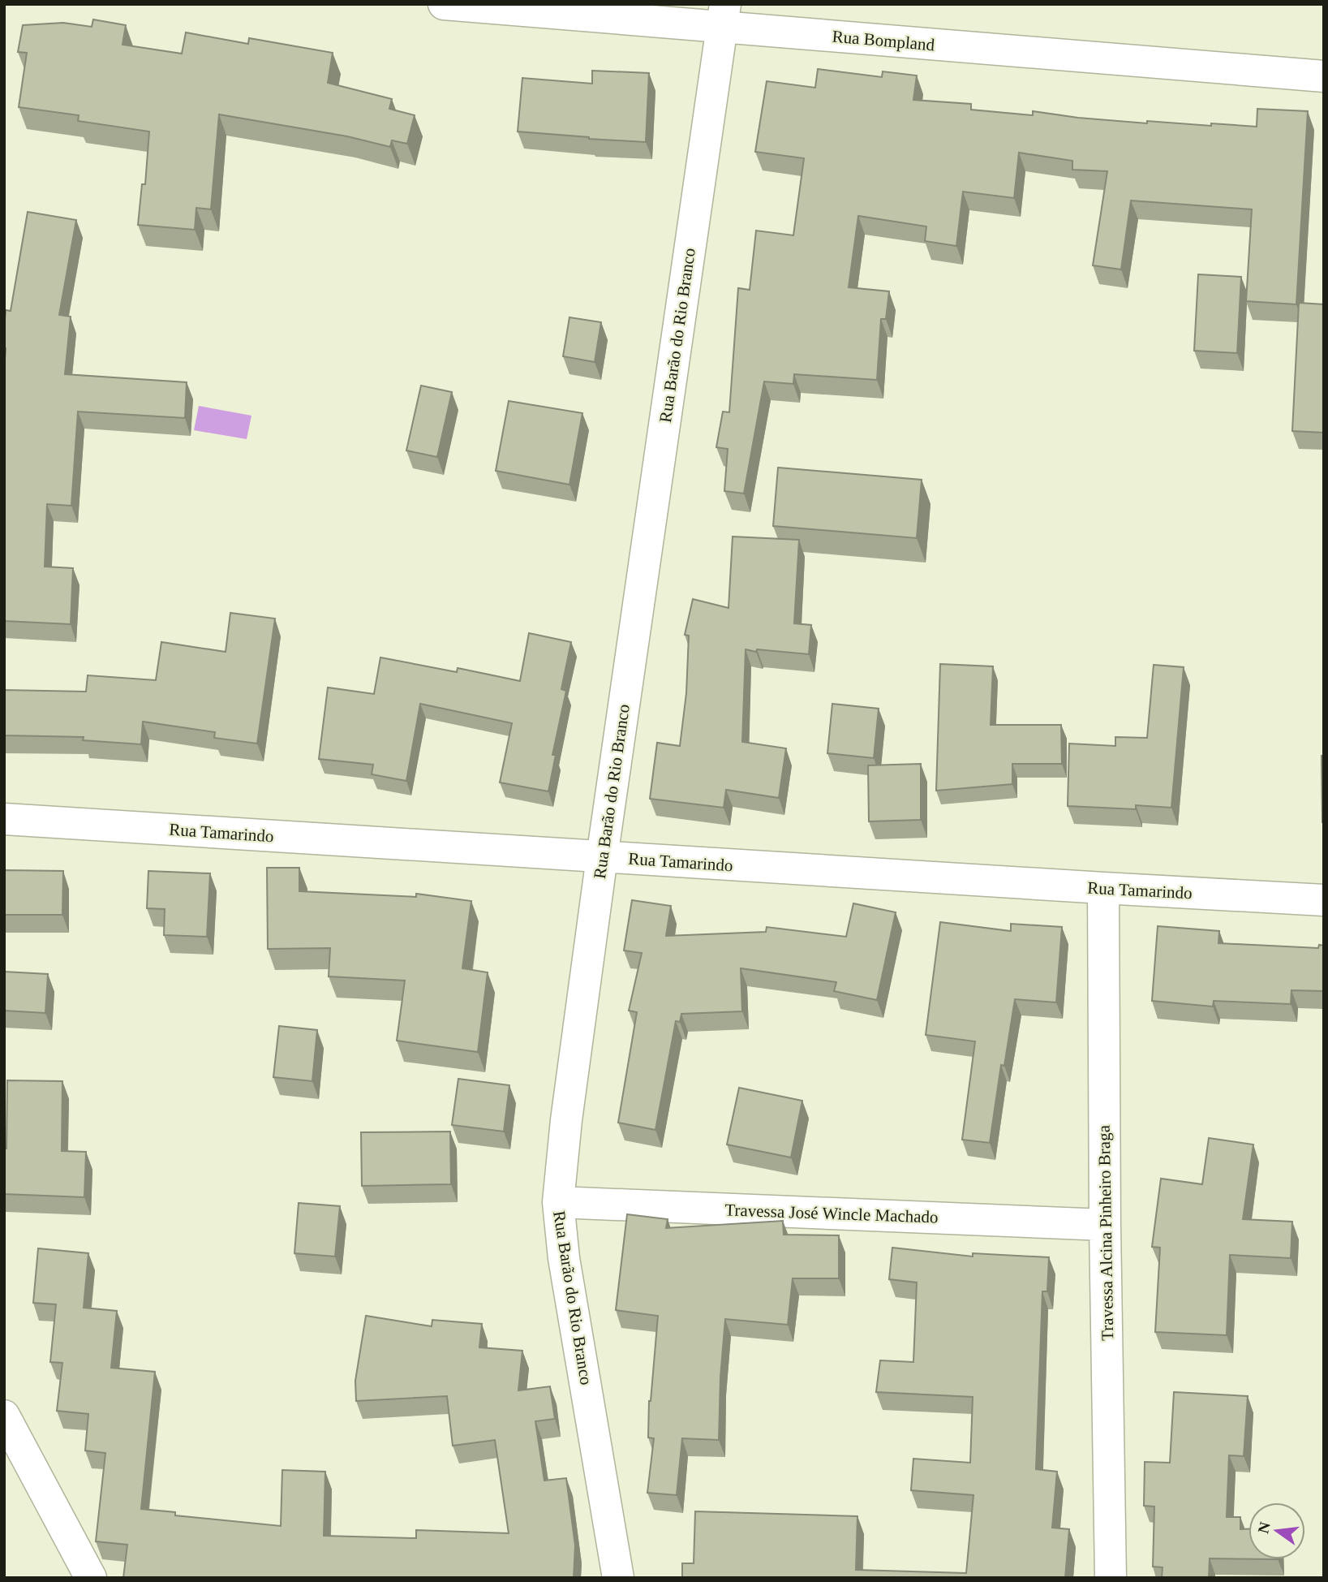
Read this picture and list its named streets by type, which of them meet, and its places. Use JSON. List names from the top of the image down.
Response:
{
  "streets": {
    "street": [
      "Rua Bompland",
      "Rua Barão do Rio Branco",
      "Rua Tamarindo",
      "Travessa José Wincle Machado",
      "Travessa Alcina Pinheiro Braga"
    ]
  },
  "crossings": [
    ["Rua Bompland", "Rua Barão do Rio Branco"],
    ["Rua Barão do Rio Branco", "Rua Tamarindo"],
    ["Rua Barão do Rio Branco", "Travessa José Wincle Machado"],
    ["Rua Tamarindo", "Travessa Alcina Pinheiro Braga"],
    ["Travessa José Wincle Machado", "Travessa Alcina Pinheiro Braga"]
  ],
  "north": "left"
}
